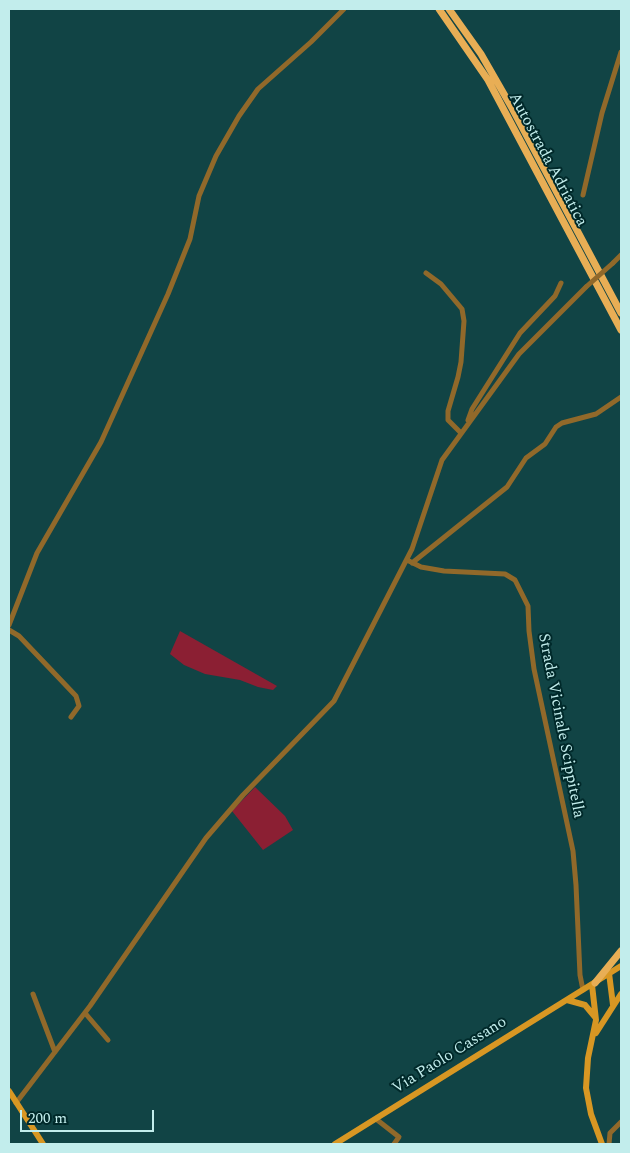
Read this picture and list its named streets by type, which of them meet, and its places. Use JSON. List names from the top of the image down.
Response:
{
  "streets": {
    "highway": ["Autostrada Adriatica"],
    "main road": ["Via Paolo Cassano"],
    "street": ["Strada Vicinale Scippitella"]
  },
  "crossings": [
    ["Strada Vicinale Scippitella", "Via Paolo Cassano"]
  ],
  "scale_bar": "200 m"
}
